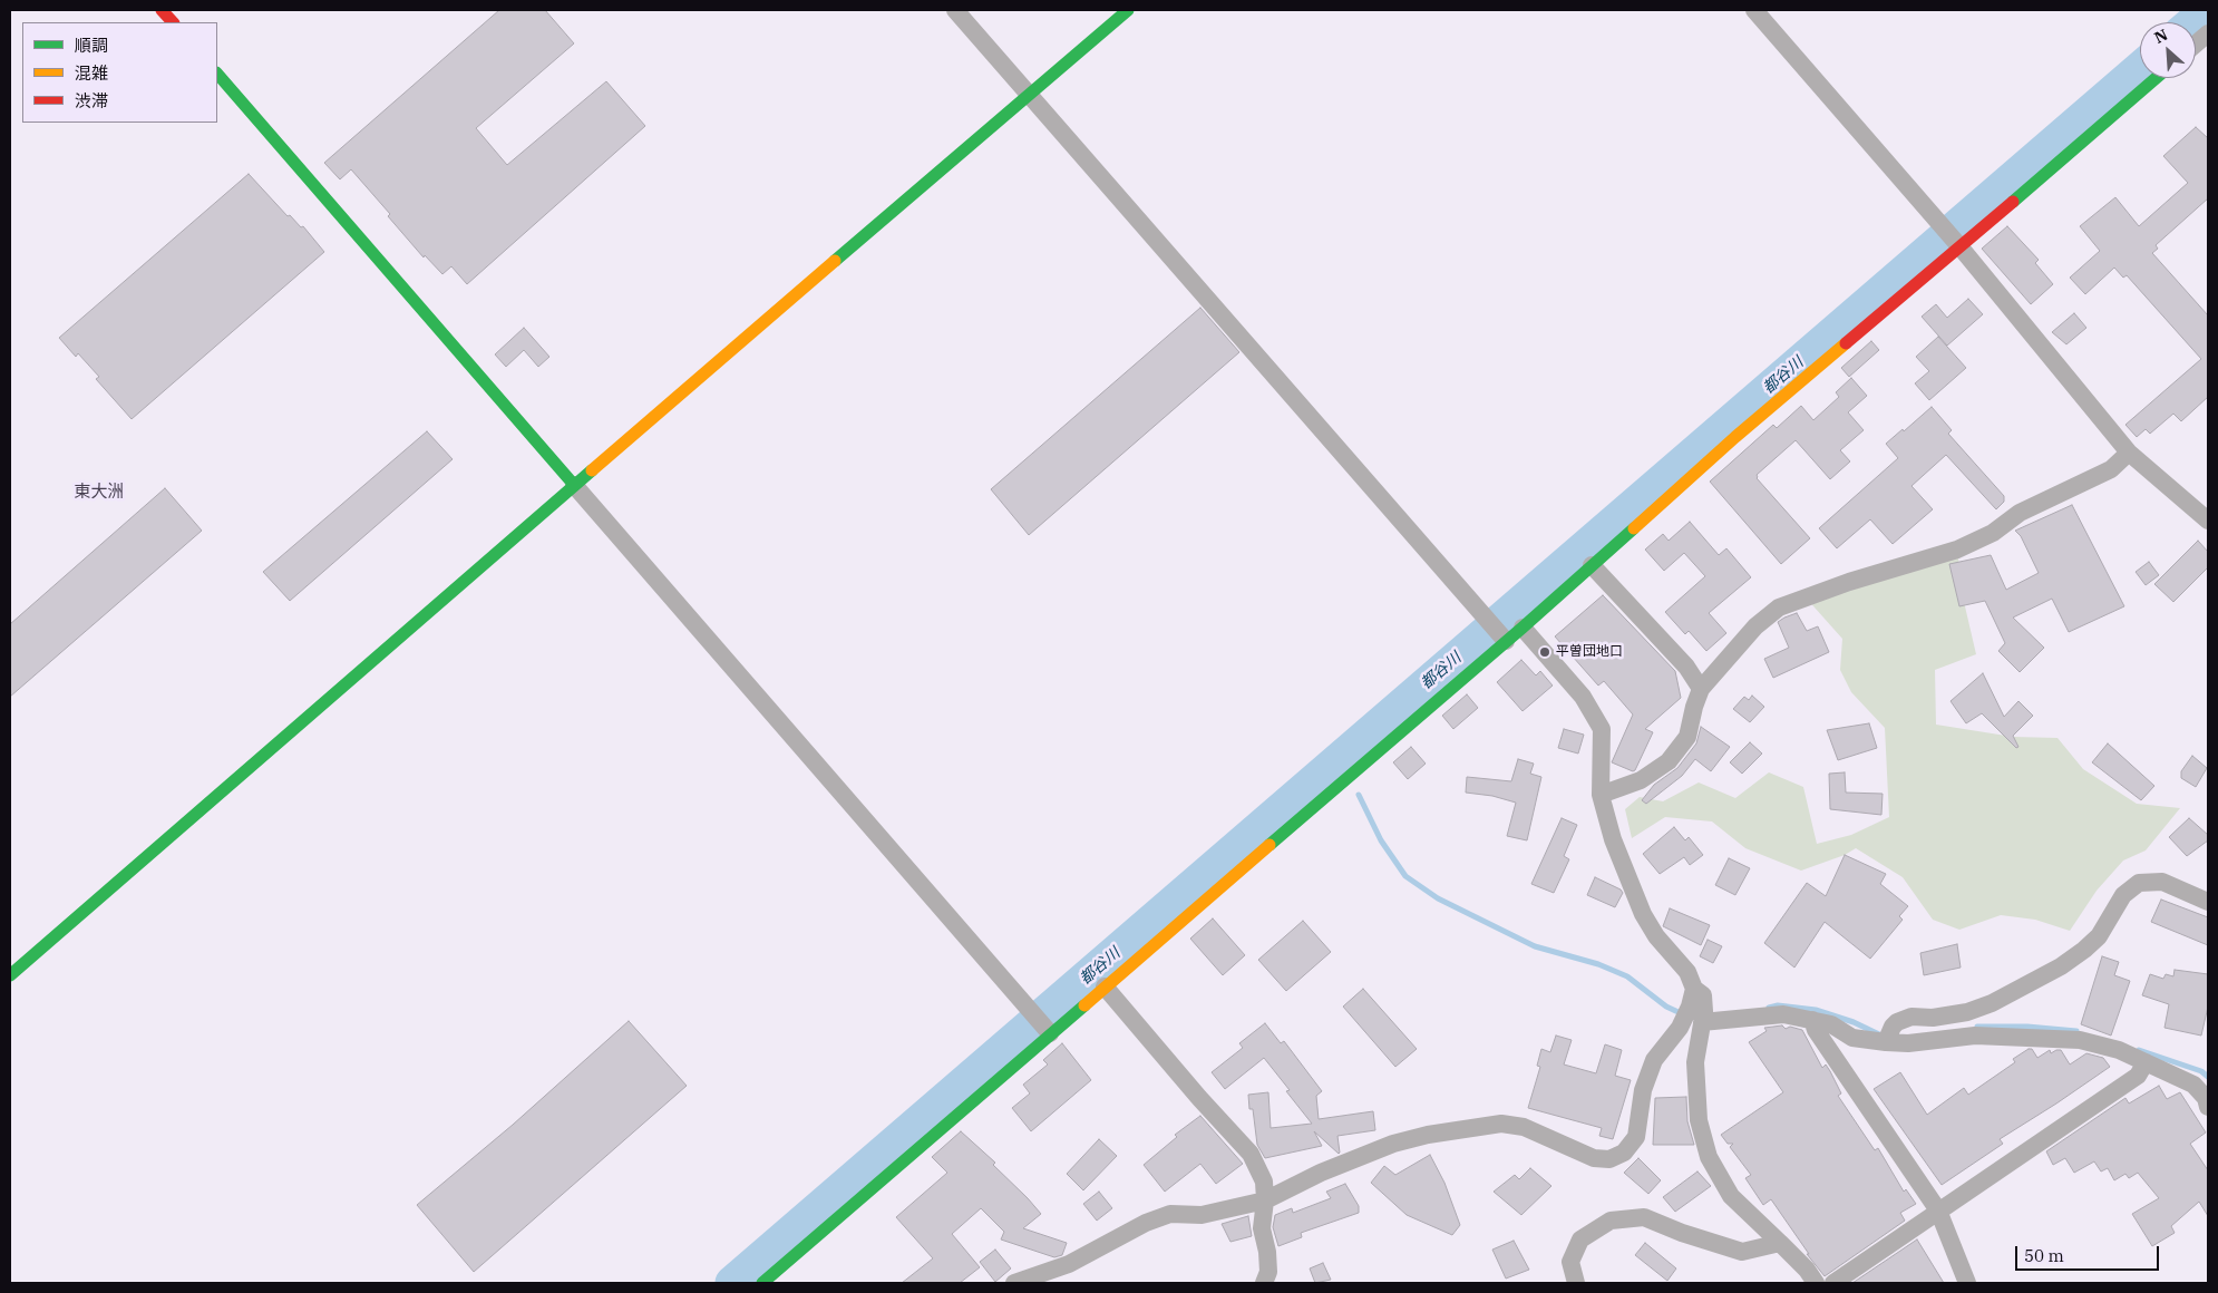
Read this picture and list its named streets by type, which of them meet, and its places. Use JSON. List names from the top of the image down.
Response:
{
  "districts": ["東大洲"],
  "water": ["都谷川"],
  "places": ["平曽団地口"],
  "legend": ["順調", "混雑", "渋滞"],
  "scale_bar": "50 m",
  "north": "top left"
}
